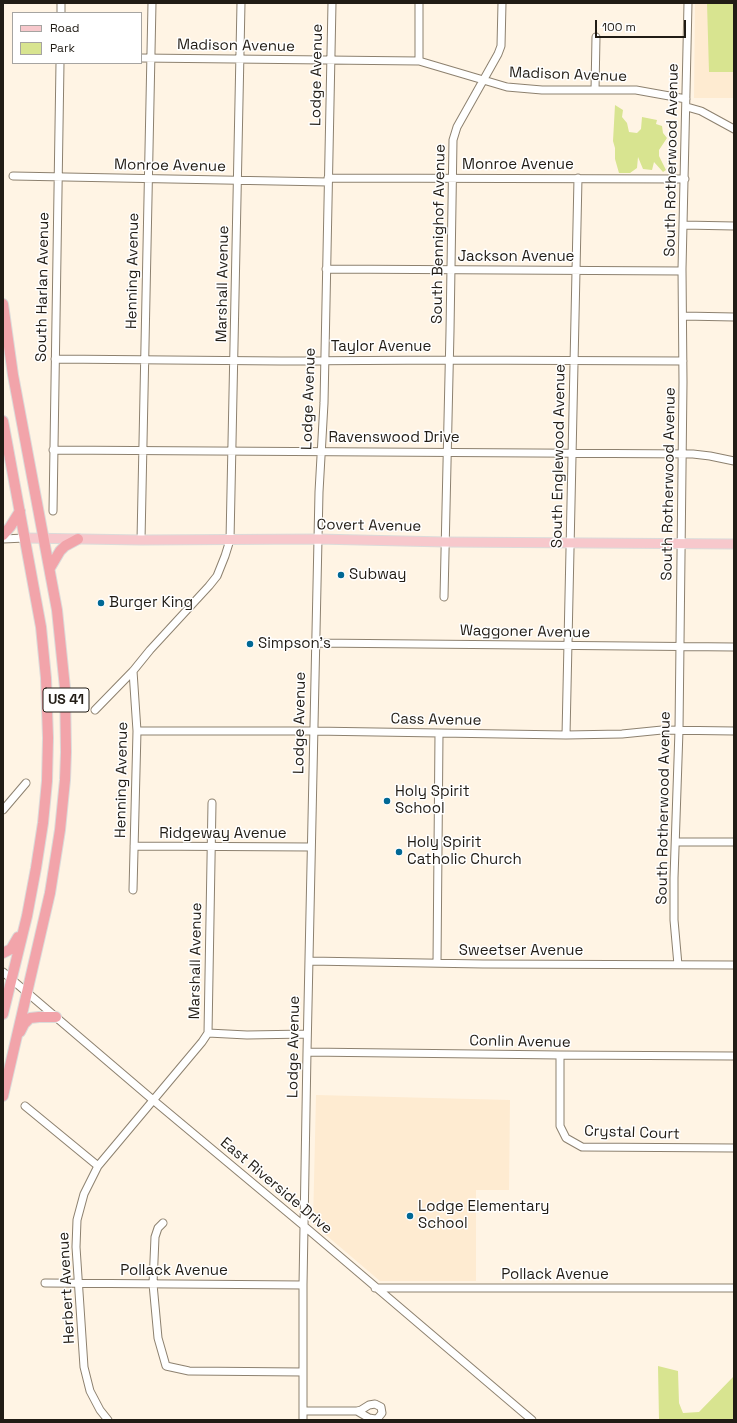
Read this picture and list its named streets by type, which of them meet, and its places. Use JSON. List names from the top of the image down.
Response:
{
  "streets": {
    "highway": ["US 41"],
    "main road": ["Covert Avenue"],
    "street": [
      "Madison Avenue",
      "Lodge Avenue",
      "South Rotherwood Avenue",
      "Monroe Avenue",
      "South Bennighof Avenue",
      "Jackson Avenue",
      "Henning Avenue",
      "Marshall Avenue",
      "South Harlan Avenue",
      "Taylor Avenue",
      "Ravenswood Drive",
      "South Englewood Avenue",
      "Waggoner Avenue",
      "Cass Avenue",
      "Ridgeway Avenue",
      "Sweetser Avenue",
      "Conlin Avenue",
      "Crystal Court",
      "East Riverside Drive",
      "Pollack Avenue",
      "Herbert Avenue"
    ]
  },
  "crossings": [
    ["Madison Avenue", "Lodge Avenue"],
    ["Madison Avenue", "South Rotherwood Avenue"],
    ["Madison Avenue", "South Bennighof Avenue"],
    ["Madison Avenue", "Henning Avenue"],
    ["Madison Avenue", "Marshall Avenue"],
    ["Lodge Avenue", "Monroe Avenue"],
    ["Lodge Avenue", "Jackson Avenue"],
    ["Lodge Avenue", "Taylor Avenue"],
    ["Lodge Avenue", "Ravenswood Drive"],
    ["Lodge Avenue", "Covert Avenue"],
    ["Lodge Avenue", "Waggoner Avenue"],
    ["Lodge Avenue", "Cass Avenue"],
    ["Lodge Avenue", "Ridgeway Avenue"],
    ["Lodge Avenue", "Sweetser Avenue"],
    ["Lodge Avenue", "Conlin Avenue"],
    ["Lodge Avenue", "East Riverside Drive"],
    ["Lodge Avenue", "Pollack Avenue"],
    ["South Rotherwood Avenue", "Monroe Avenue"],
    ["South Rotherwood Avenue", "Jackson Avenue"],
    ["South Rotherwood Avenue", "Taylor Avenue"],
    ["South Rotherwood Avenue", "Ravenswood Drive"],
    ["South Rotherwood Avenue", "Covert Avenue"],
    ["South Rotherwood Avenue", "Waggoner Avenue"],
    ["South Rotherwood Avenue", "Cass Avenue"],
    ["South Rotherwood Avenue", "Sweetser Avenue"],
    ["Monroe Avenue", "South Bennighof Avenue"],
    ["Monroe Avenue", "Henning Avenue"],
    ["Monroe Avenue", "Marshall Avenue"],
    ["Monroe Avenue", "South Harlan Avenue"],
    ["Monroe Avenue", "South Englewood Avenue"],
    ["South Bennighof Avenue", "Jackson Avenue"],
    ["South Bennighof Avenue", "Taylor Avenue"],
    ["South Bennighof Avenue", "Ravenswood Drive"],
    ["South Bennighof Avenue", "Covert Avenue"],
    ["Jackson Avenue", "South Englewood Avenue"],
    ["Henning Avenue", "Marshall Avenue"],
    ["Henning Avenue", "Taylor Avenue"],
    ["Henning Avenue", "Ravenswood Drive"],
    ["Henning Avenue", "Covert Avenue"],
    ["Henning Avenue", "Cass Avenue"],
    ["Henning Avenue", "Ridgeway Avenue"],
    ["Marshall Avenue", "Taylor Avenue"],
    ["Marshall Avenue", "Ravenswood Drive"],
    ["Marshall Avenue", "Covert Avenue"],
    ["Marshall Avenue", "Ridgeway Avenue"],
    ["Marshall Avenue", "East Riverside Drive"],
    ["Marshall Avenue", "Herbert Avenue"],
    ["South Harlan Avenue", "Taylor Avenue"],
    ["South Harlan Avenue", "Ravenswood Drive"],
    ["Taylor Avenue", "South Englewood Avenue"],
    ["Ravenswood Drive", "South Englewood Avenue"],
    ["South Englewood Avenue", "Covert Avenue"],
    ["South Englewood Avenue", "Waggoner Avenue"],
    ["South Englewood Avenue", "Cass Avenue"],
    ["Covert Avenue", "US 41"],
    ["US 41", "East Riverside Drive"],
    ["Conlin Avenue", "Crystal Court"],
    ["East Riverside Drive", "Pollack Avenue"],
    ["East Riverside Drive", "Herbert Avenue"],
    ["Pollack Avenue", "Herbert Avenue"]
  ],
  "places": [
    "Subway",
    "Burger King",
    "Simpson's",
    "Holy Spirit School",
    "Holy Spirit Catholic Church",
    "Lodge Elementary School"
  ],
  "legend": ["Road", "Park"],
  "scale_bar": "100 m"
}
